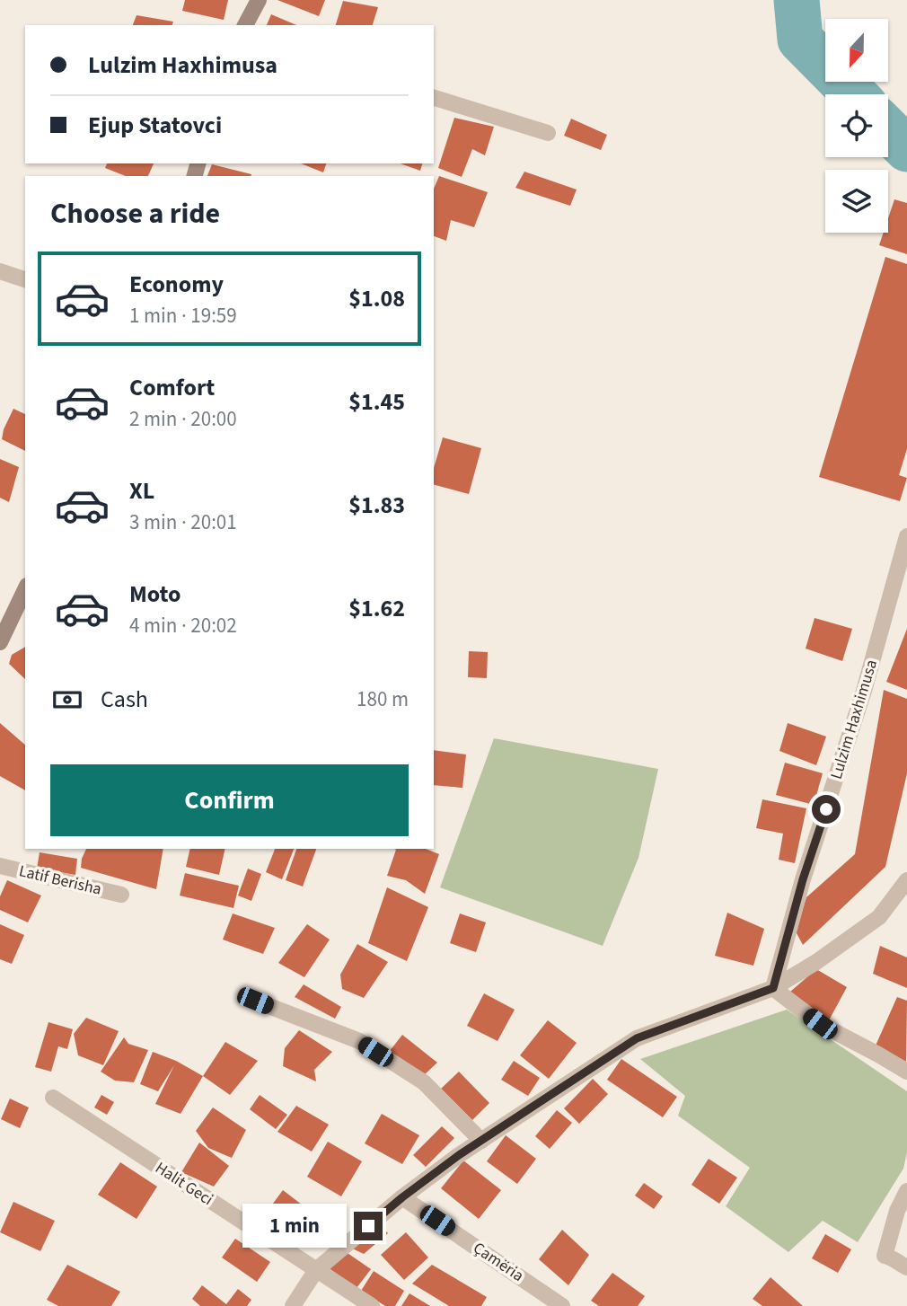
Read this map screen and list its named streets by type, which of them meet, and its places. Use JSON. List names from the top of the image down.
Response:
{
  "streets": {
    "street": [
      "Lulzim Haxhimusa",
      "Latif Berisha",
      "Halit Geci",
      "Çamëria"
    ]
  },
  "north": "bottom",
  "page": {
    "banner": ["Lulzim Haxhimusa", "Ejup Statovci"],
    "heading": "Choose a ride",
    "list": [
      {
        "name": "Economy",
        "note": "1 min · 19:59",
        "value": "$1.08"
      },
      {
        "name": "Comfort",
        "note": "2 min · 20:00",
        "value": "$1.45"
      },
      {
        "name": "XL",
        "note": "3 min · 20:01",
        "value": "$1.83"
      },
      {
        "name": "Moto",
        "note": "4 min · 20:02",
        "value": "$1.62"
      }
    ],
    "pay": ["Cash", "180 m"],
    "buttons": "Confirm",
    "bubble": "1 min"
  }
}
